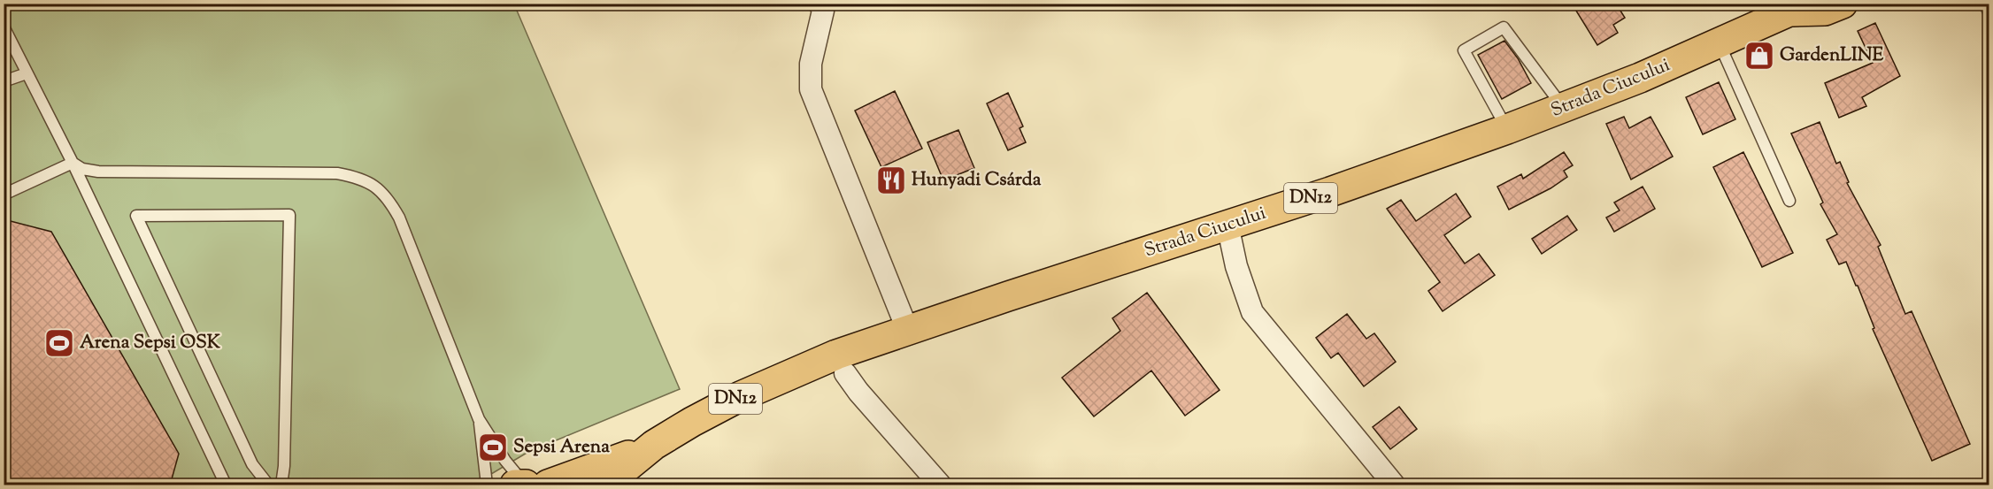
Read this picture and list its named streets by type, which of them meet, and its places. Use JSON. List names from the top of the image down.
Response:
{
  "streets": {
    "main road": ["Strada Ciucului", "DN12"]
  },
  "crossings": [
    ["Strada Ciucului", "DN12"]
  ],
  "places": {
    "shop": ["GardenLINE"],
    "restaurant": ["Hunyadi Csárda"],
    "sports": ["Arena Sepsi OSK", "Sepsi Arena"]
  }
}
